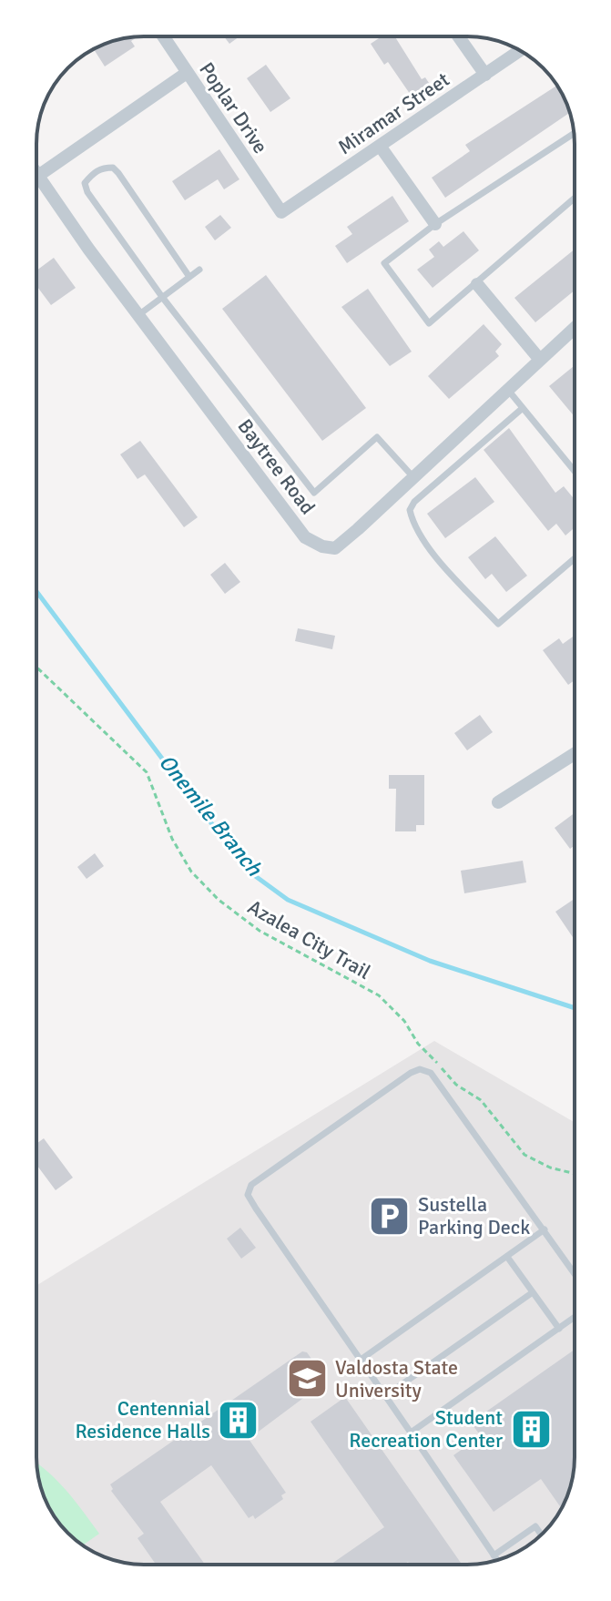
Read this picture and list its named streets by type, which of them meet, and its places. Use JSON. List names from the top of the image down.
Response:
{
  "streets": {
    "street": ["Poplar Drive", "Miramar Street", "Baytree Road"],
    "path": ["Azalea City Trail"]
  },
  "crossings": [
    ["Poplar Drive", "Miramar Street"]
  ],
  "water": ["Onemile Branch"],
  "places": {
    "parking": ["Sustella Parking Deck"],
    "school or university": ["Valdosta State University"],
    "building": ["Centennial Residence Halls", "Student Recreation Center"]
  }
}
